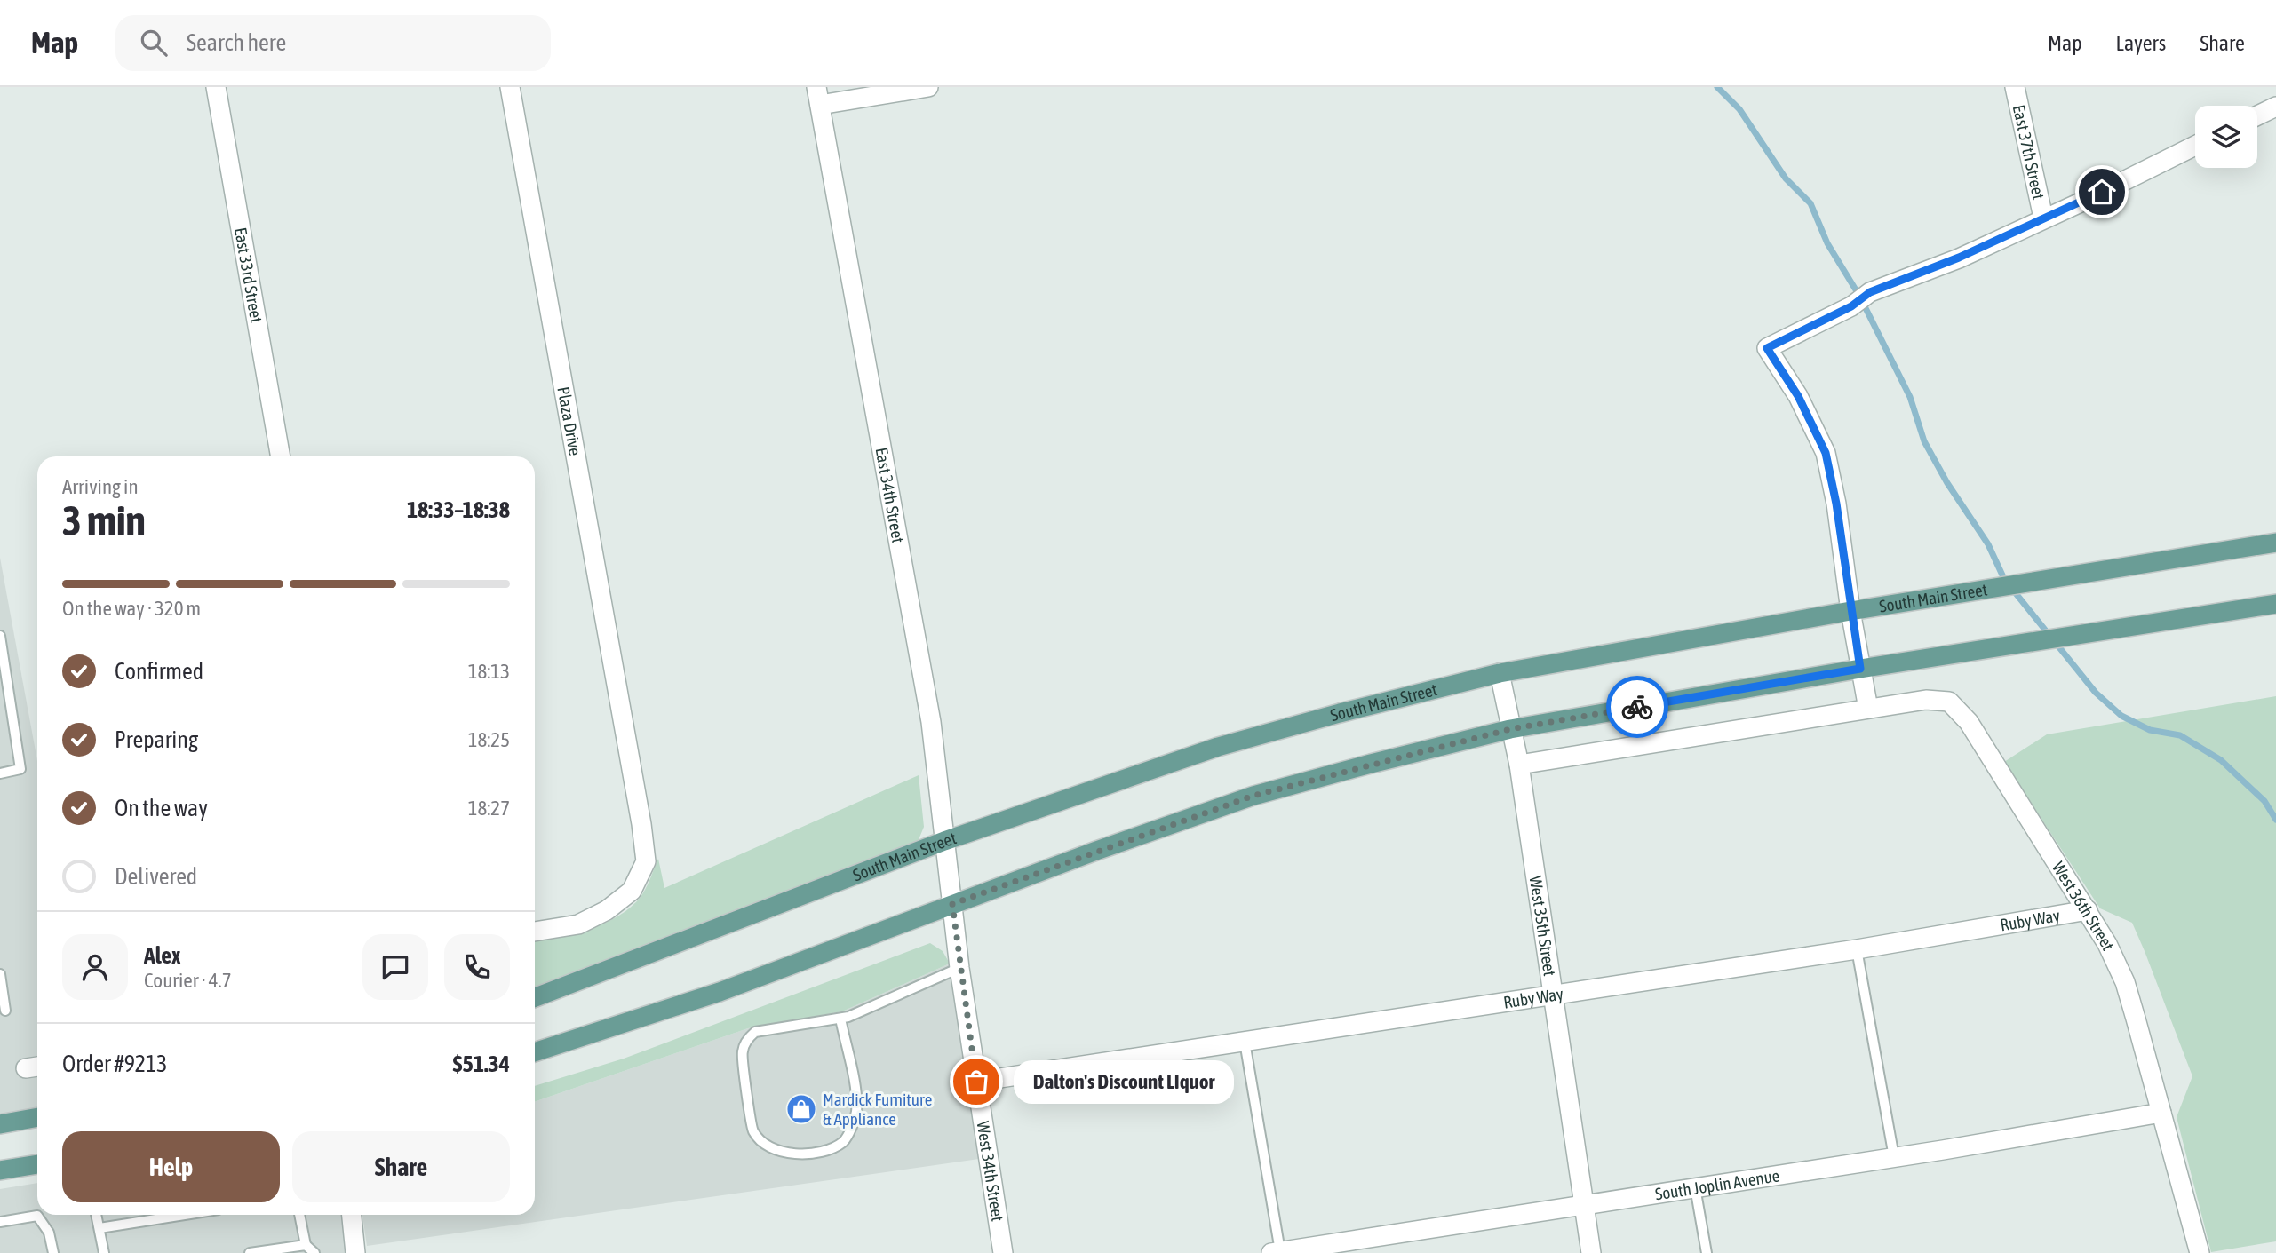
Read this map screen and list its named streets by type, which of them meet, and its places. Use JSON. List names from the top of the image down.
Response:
{
  "streets": {
    "main road": ["South Main Street"],
    "street": [
      "East 37th Street",
      "East 33rd Street",
      "Plaza Drive",
      "East 34th Street",
      "West 36th Street",
      "Ruby Way",
      "West 35th Street",
      "West 34th Street",
      "South Joplin Avenue"
    ]
  },
  "crossings": [
    ["East 34th Street", "South Main Street"],
    ["East 34th Street", "West 34th Street"],
    ["South Main Street", "West 35th Street"],
    ["West 36th Street", "Ruby Way"],
    ["West 36th Street", "South Joplin Avenue"],
    ["Ruby Way", "West 35th Street"],
    ["Ruby Way", "West 34th Street"],
    ["West 35th Street", "South Joplin Avenue"]
  ],
  "places": {
    "other": ["Dalton's Discount LIquor"],
    "shop": ["Mardick Furniture & Appliance"]
  },
  "page": {
    "header": "Map",
    "search": "Search here",
    "nav": ["Map", "Layers", "Share"],
    "heading": ["3 min", "Arriving in", "18:33–18:38"],
    "panel": [
      "Alex",
      "Courier · 4.7",
      "Order #9213",
      "$51.34"
    ],
    "bar": "On the way · 320 m",
    "list": [
      ["Confirmed", "18:13"],
      ["Preparing", "18:25"],
      ["On the way", "18:27"],
      "Delivered"
    ],
    "bubble": "Dalton's Discount LIquor",
    "buttons": ["Help", "Share"]
  }
}
